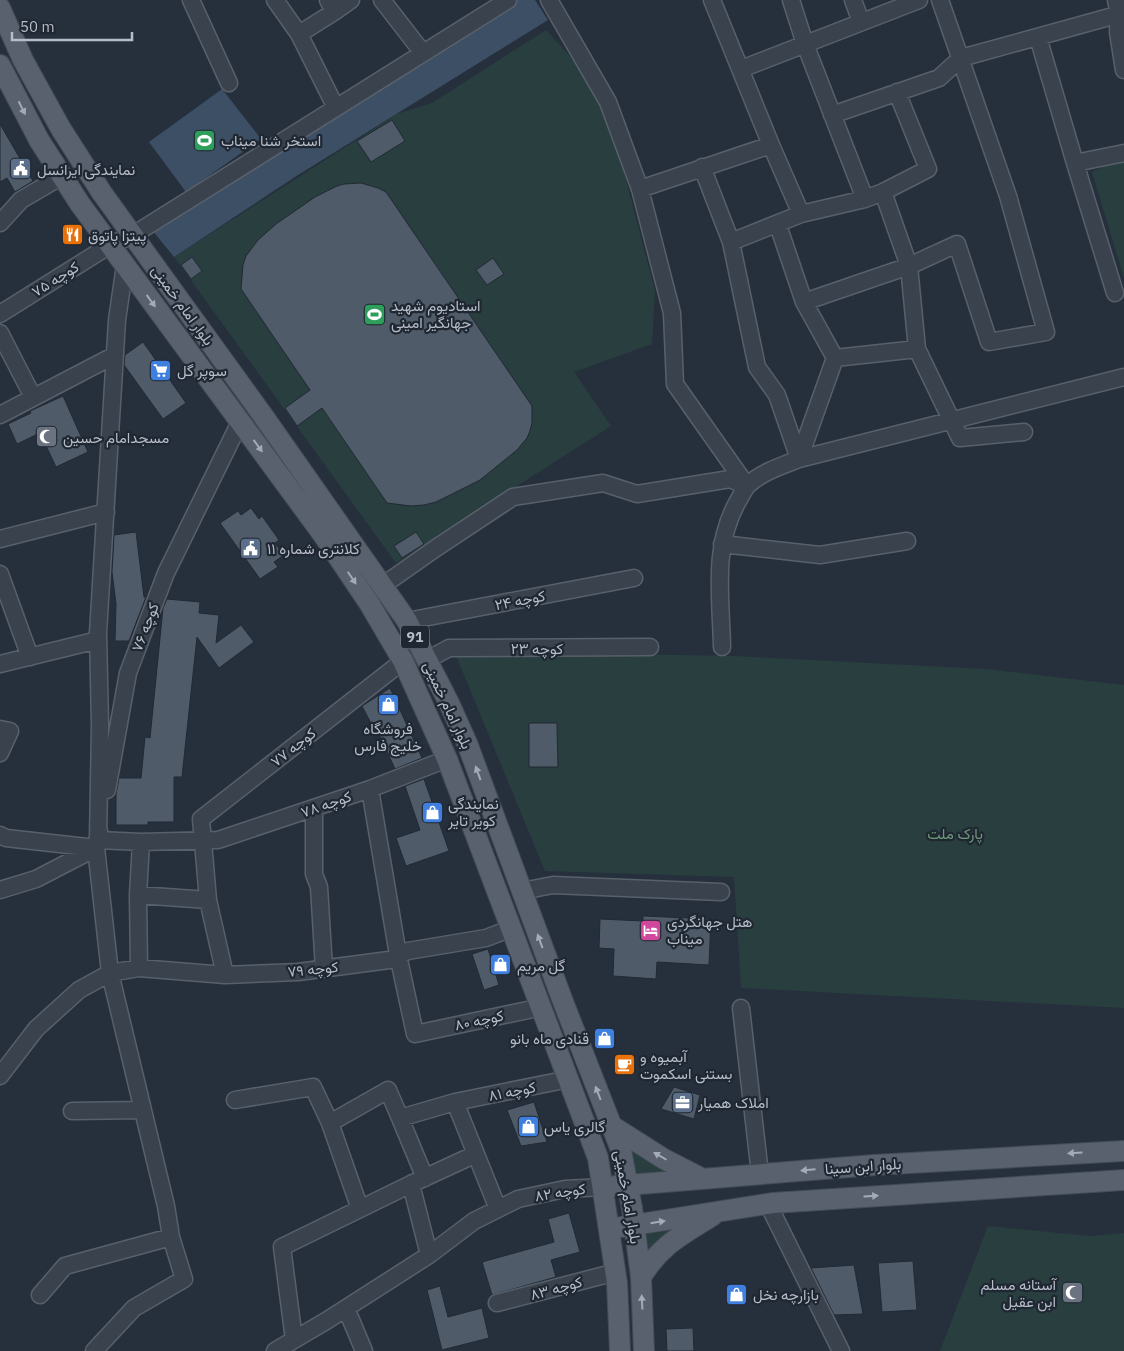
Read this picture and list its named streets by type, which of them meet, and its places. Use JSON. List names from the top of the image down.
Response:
{
  "streets": {
    "main road": ["بلوار امام خمینی", "91", "بلوار ابن سینا"],
    "street": [
      "کوچه ۷۵",
      "کوچه ۲۴",
      "کوچه ۷۶",
      "کوچه ۲۳",
      "کوچه ۷۷",
      "کوچه ۷۸",
      "کوچه ۷۹",
      "کوچه ۸۰",
      "کوچه ۸۱",
      "کوچه ۸۲",
      "کوچه ۸۳"
    ]
  },
  "crossings": [
    ["کوچه ۷۵", "بلوار امام خمینی"],
    ["بلوار امام خمینی", "کوچه ۲۴"],
    ["بلوار امام خمینی", "کوچه ۷۶"],
    ["بلوار امام خمینی", "کوچه ۲۳"],
    ["بلوار امام خمینی", "کوچه ۷۷"],
    ["بلوار امام خمینی", "کوچه ۷۸"],
    ["بلوار امام خمینی", "کوچه ۷۹"],
    ["بلوار امام خمینی", "کوچه ۸۰"],
    ["بلوار امام خمینی", "کوچه ۸۱"],
    ["بلوار امام خمینی", "بلوار ابن سینا"],
    ["بلوار امام خمینی", "کوچه ۸۲"],
    ["بلوار امام خمینی", "کوچه ۸۳"],
    ["کوچه ۷۶", "کوچه ۷۸"],
    ["کوچه ۷۷", "کوچه ۷۸"],
    ["کوچه ۷۹", "کوچه ۸۰"],
    ["بلوار ابن سینا", "کوچه ۸۲"]
  ],
  "parks": ["پارک ملت"],
  "places": {
    "sports": ["استخر شنا میناب", "استادیوم شهید جهانگیر امینی"],
    "public building": ["نمایندگی ایرانسل", "کلانتری شماره ۱۱"],
    "restaurant": ["پیتزا پاتوق"],
    "supermarket": ["سوپر گل"],
    "mosque": ["مسجدامام حسین", "آستانه مسلم ابن عقیل"],
    "shop": [
      "فروشگاه خلیج فارس",
      "نمایندگی کویر تایر",
      "گل مریم",
      "قنادی ماه بانو",
      "گالری یاس",
      "بازارچه نخل"
    ],
    "hotel": ["هتل جهانگردی میناب"],
    "cafe": ["آبمیوه و بستنی اسکموت"],
    "office": ["املاک همیار"]
  },
  "scale_bar": "50 m"
}
